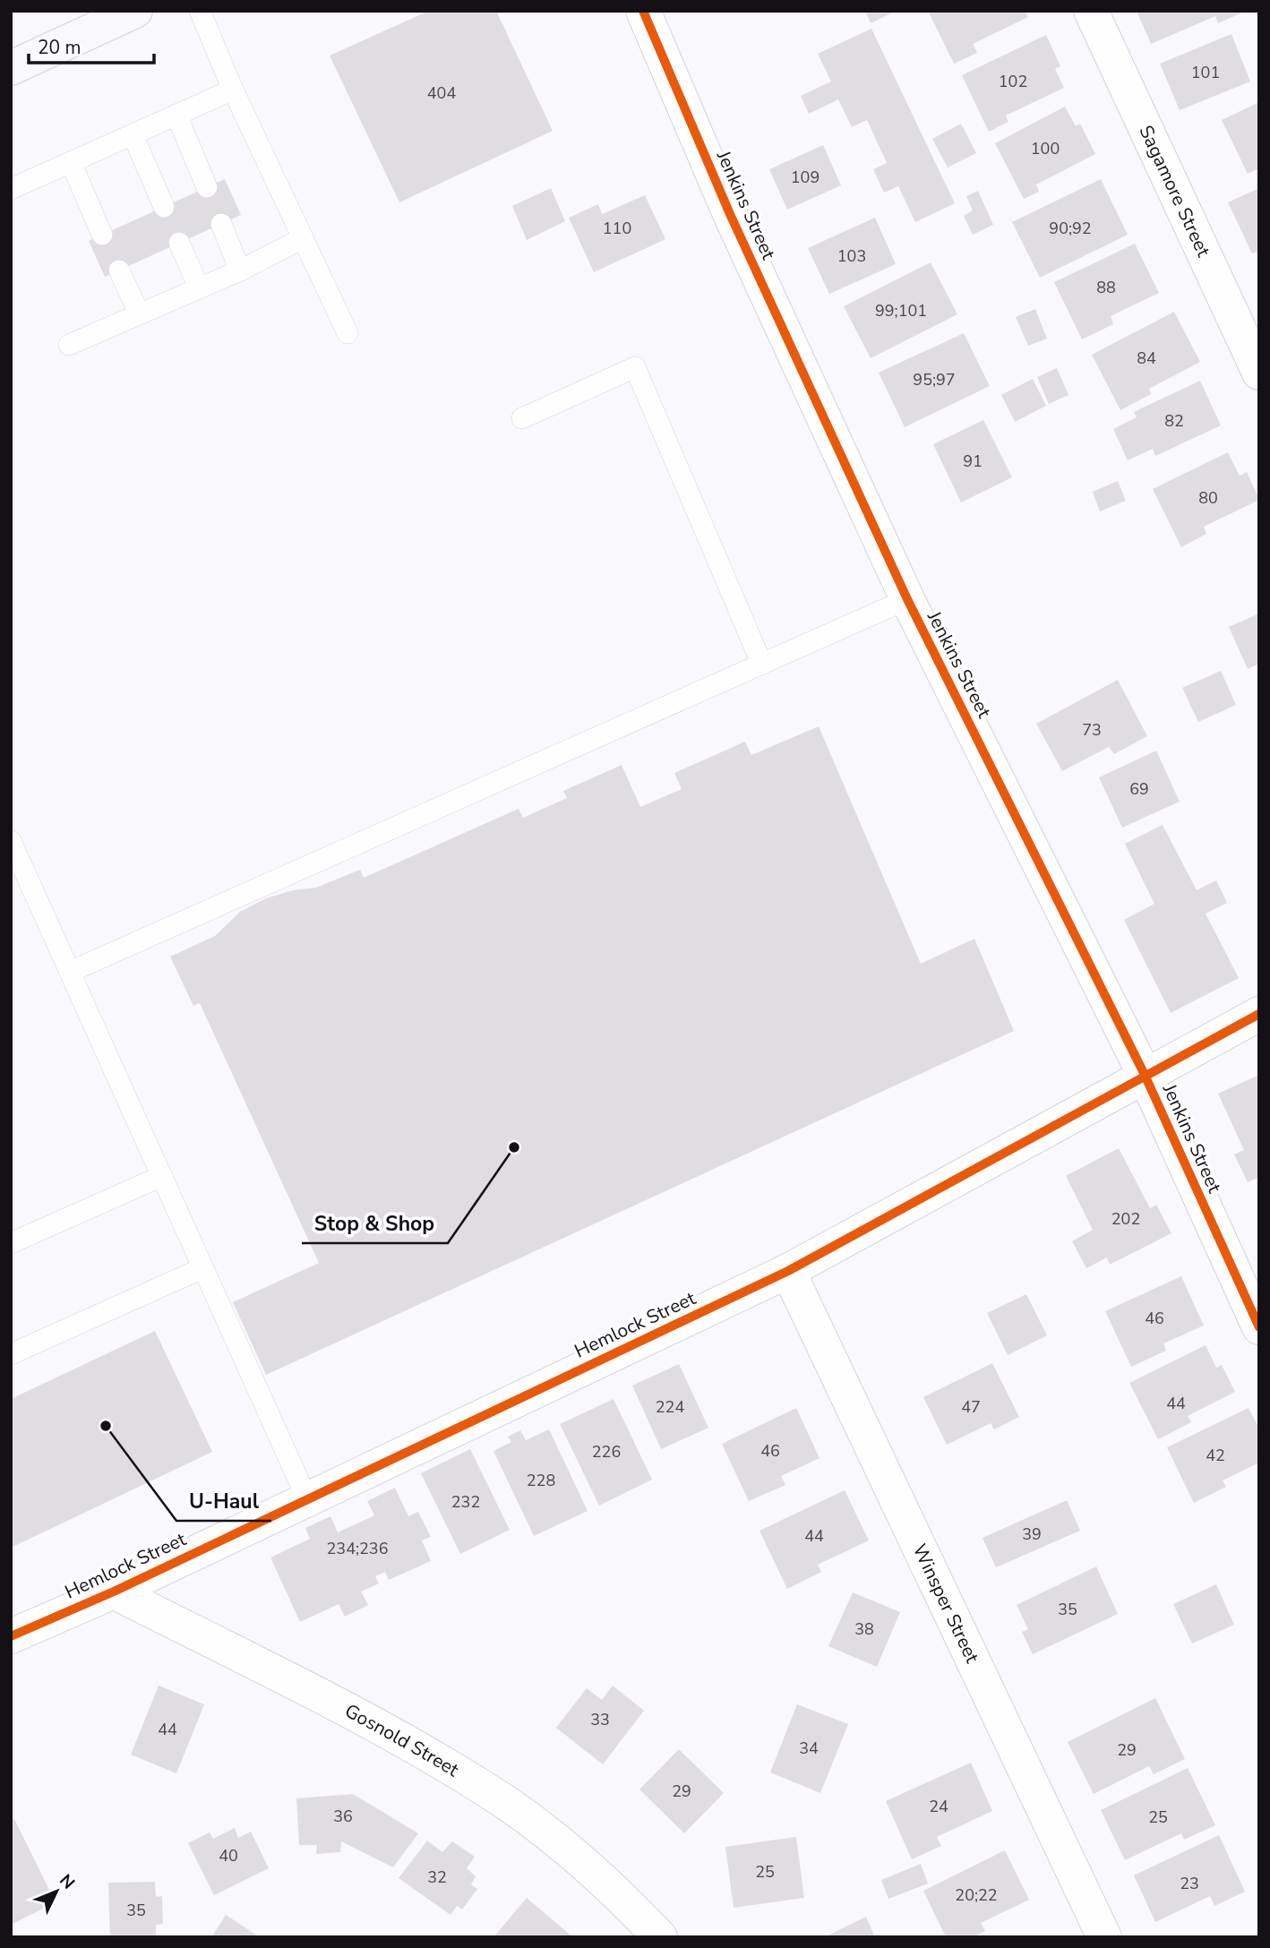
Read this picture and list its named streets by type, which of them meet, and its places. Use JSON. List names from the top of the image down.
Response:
{
  "streets": {
    "street": [
      "Sagamore Street",
      "Jenkins Street",
      "Hemlock Street",
      "Winsper Street",
      "Gosnold Street"
    ]
  },
  "crossings": [
    ["Jenkins Street", "Hemlock Street"],
    ["Hemlock Street", "Winsper Street"],
    ["Hemlock Street", "Gosnold Street"]
  ],
  "places": ["Stop & Shop", "U-Haul"],
  "house_numbers": [
    "101",
    "102",
    "404",
    "100",
    "109",
    "110",
    "90;92",
    "103",
    "88",
    "99;101",
    "84",
    "95;97",
    "82",
    "91",
    "80",
    "73",
    "69",
    "202",
    "46",
    "44",
    "224",
    "47",
    "46",
    "226",
    "42",
    "228",
    "232",
    "39",
    "44",
    "234;236",
    "35",
    "38",
    "33",
    "44",
    "34",
    "29",
    "29",
    "24",
    "36",
    "25",
    "40",
    "25",
    "32",
    "23",
    "20;22",
    "35"
  ],
  "scale_bar": "20 m",
  "north": "top right"
}
